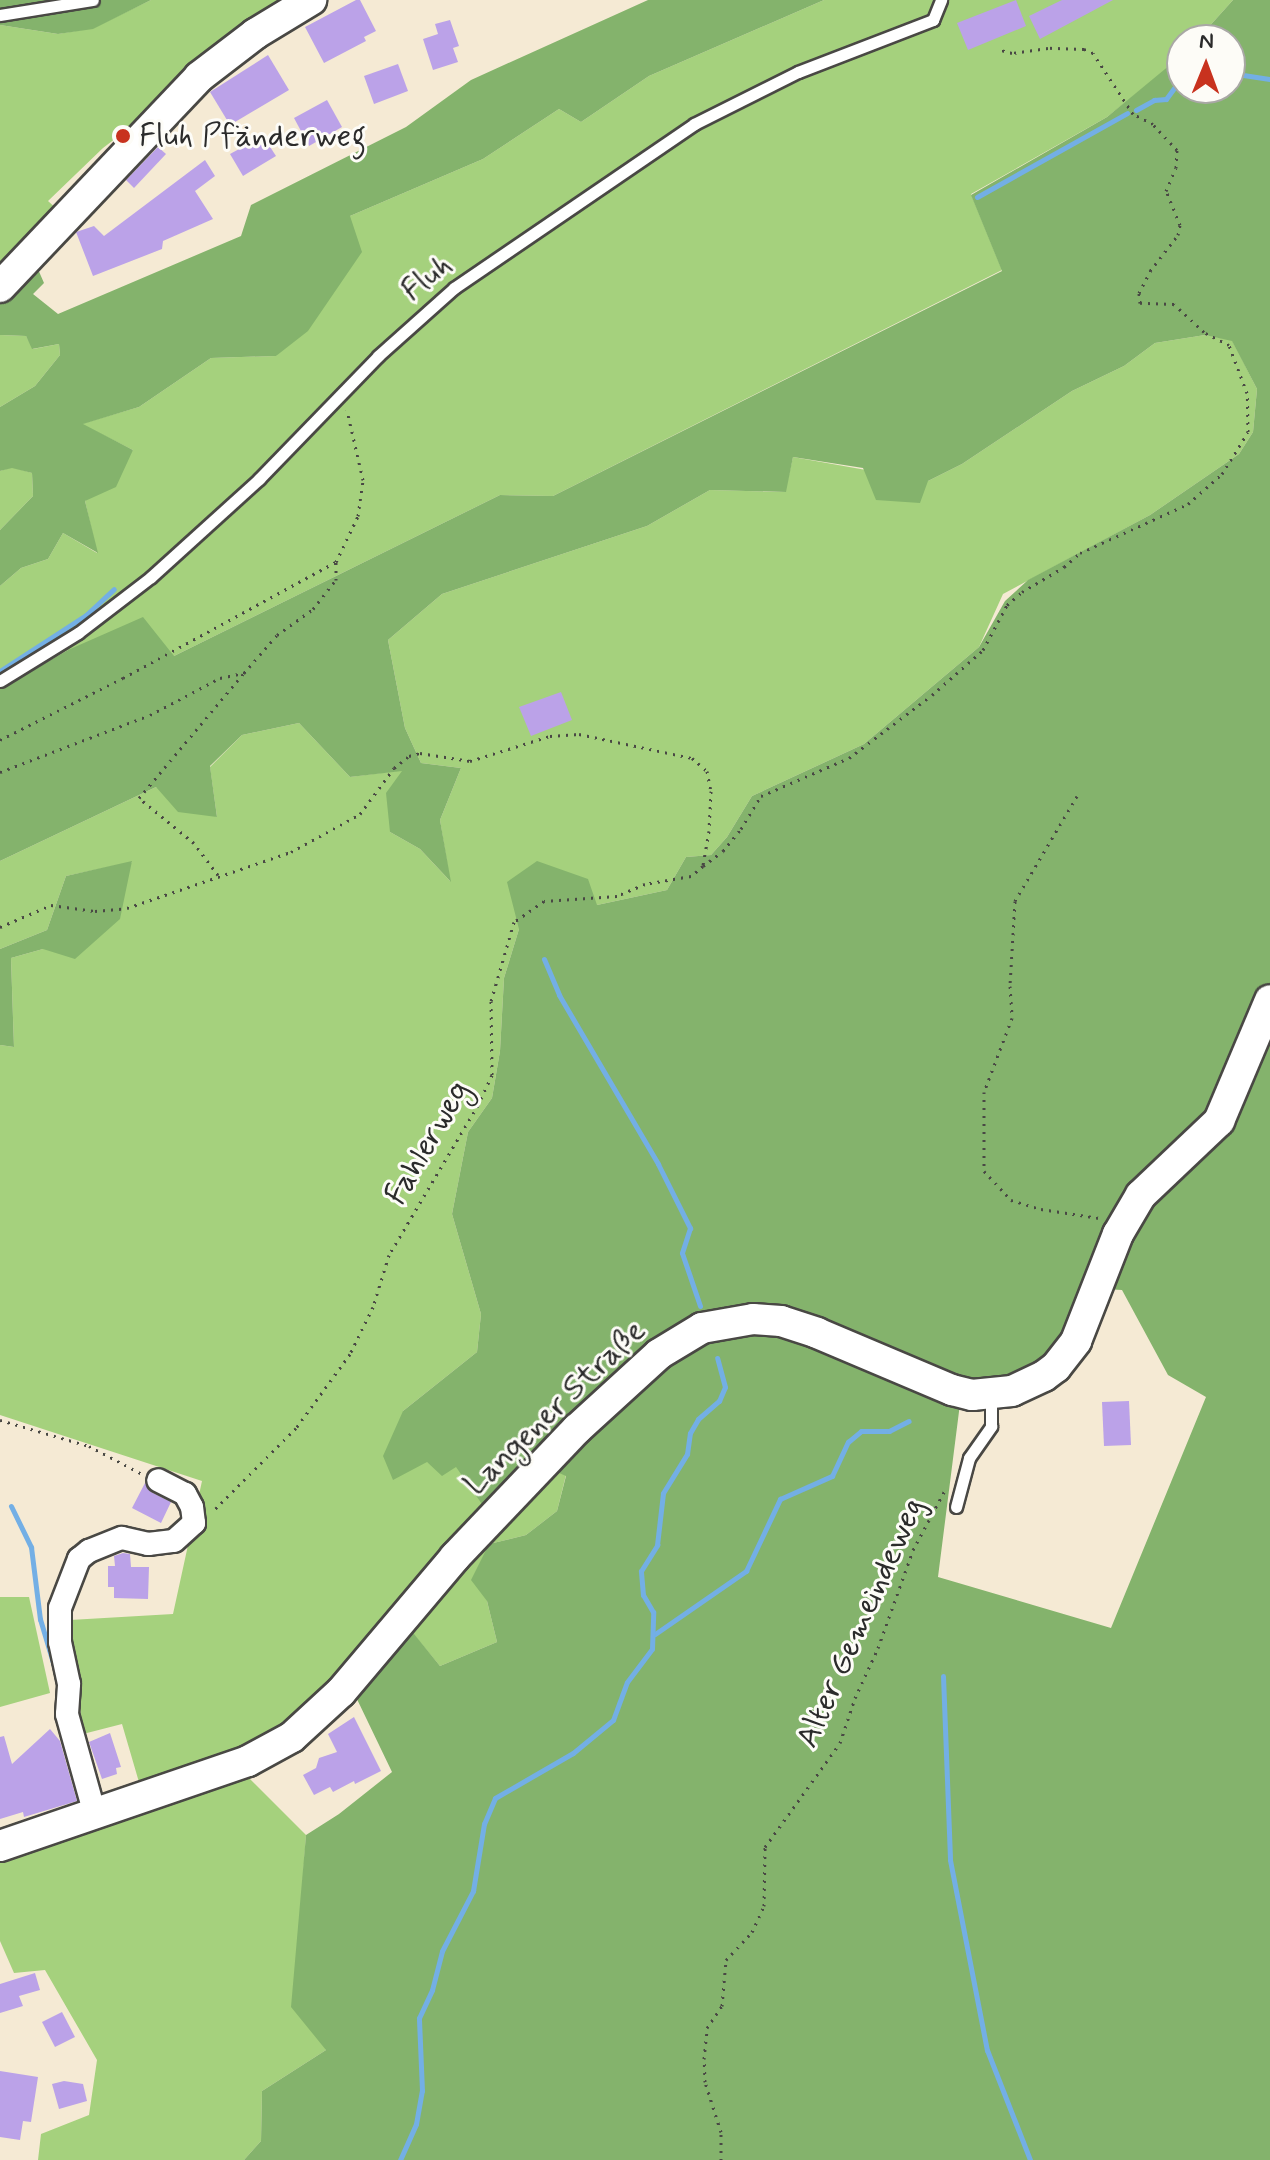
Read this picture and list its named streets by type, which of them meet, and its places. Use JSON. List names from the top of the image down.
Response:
{
  "streets": {
    "main road": ["Langener Straße"],
    "lane": ["Fluh"],
    "path": ["Fahlerweg", "Alter Gemeindeweg"]
  },
  "places": ["Fluh Pfänderweg"],
  "north": "top"
}
